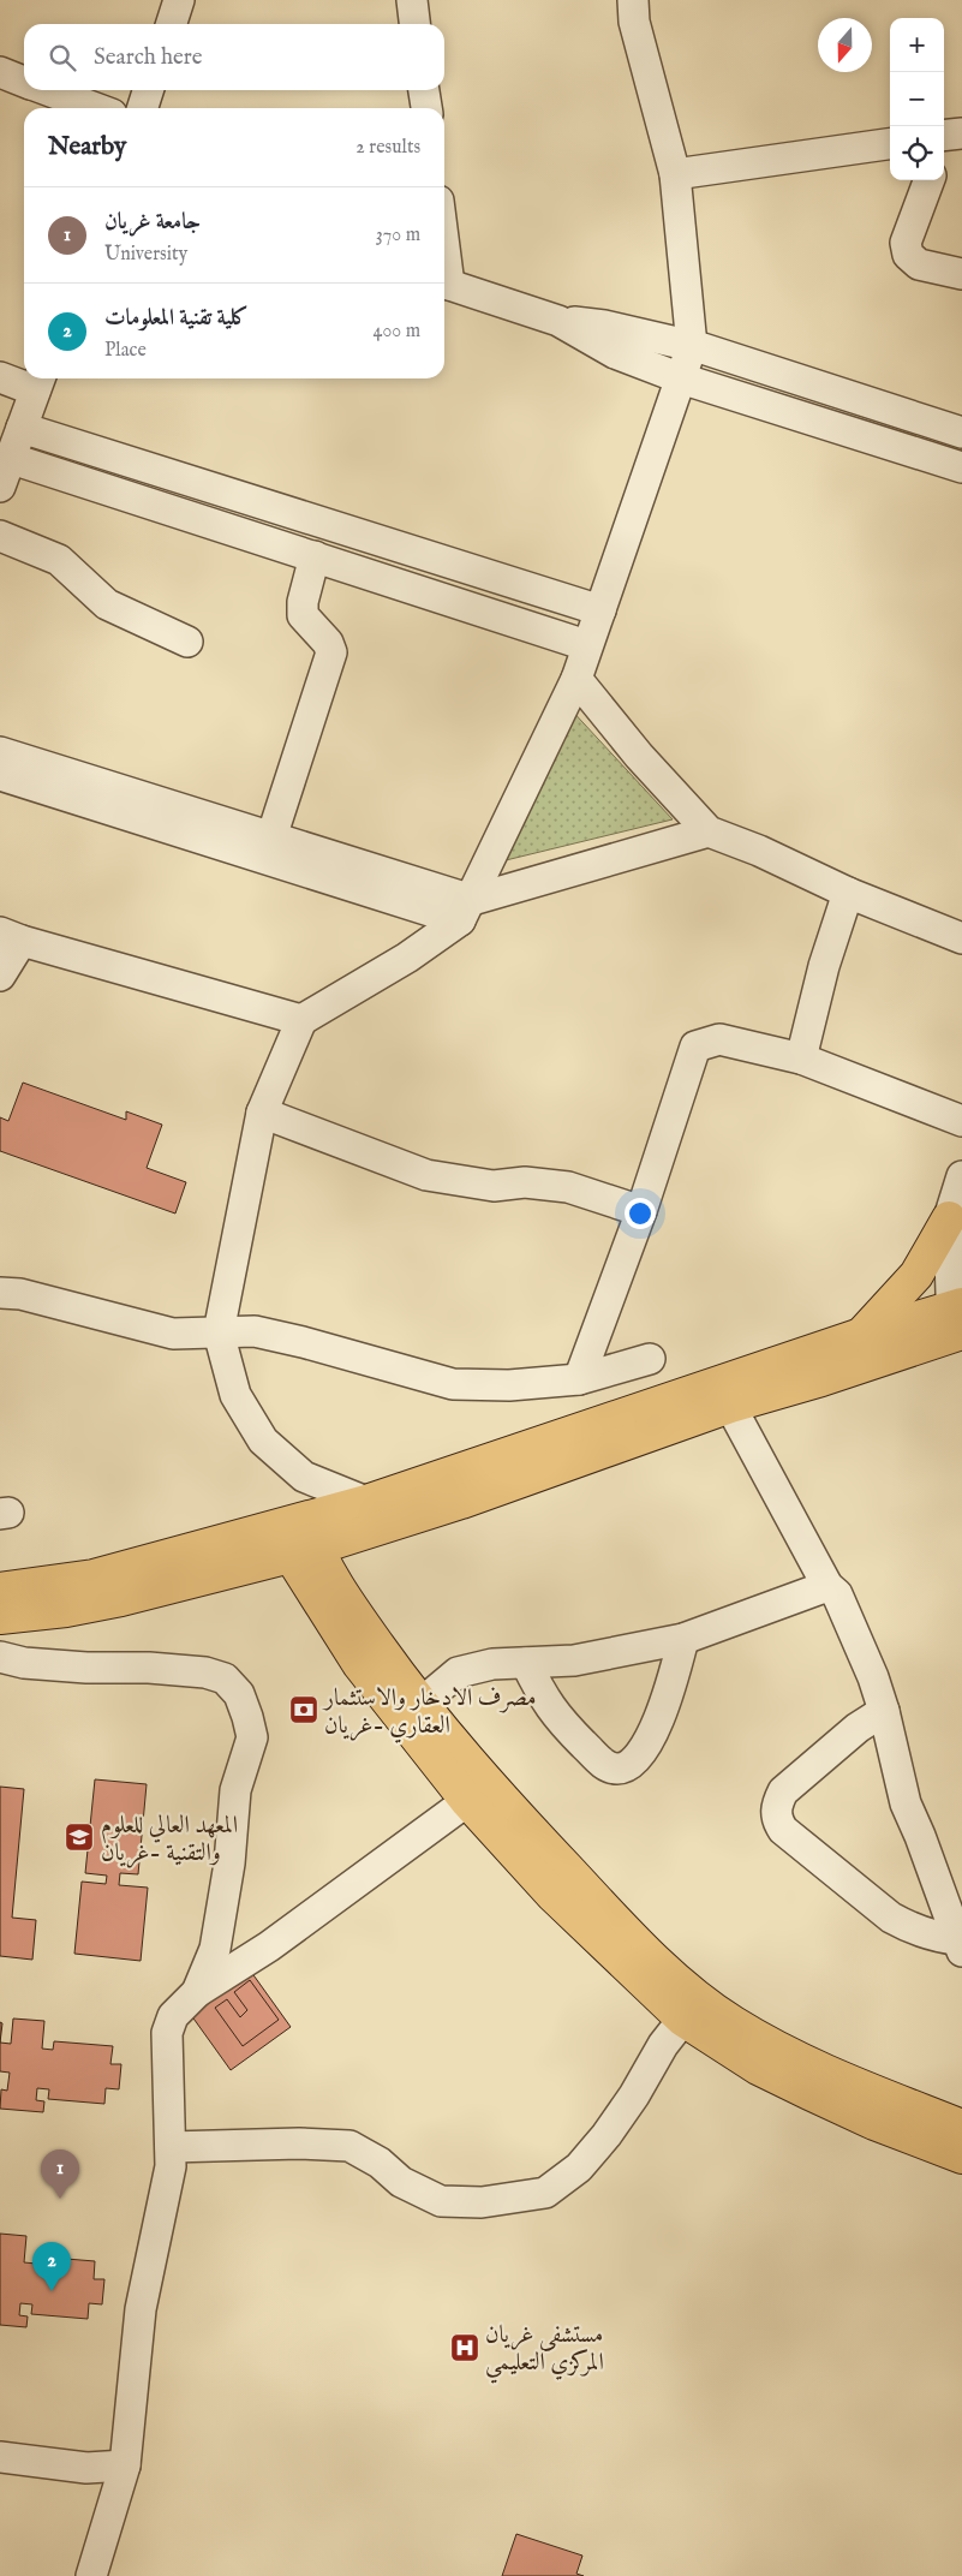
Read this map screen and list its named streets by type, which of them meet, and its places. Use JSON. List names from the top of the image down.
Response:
{
  "places": {
    "bank": ["مصرف الادخار والاستثمار العقاري -غريان"],
    "school or university": ["المعهد العالي للعلوم والتقنية -غريان"],
    "hospital": ["مستشفى غريان المركزي التعليمي"]
  },
  "north": "bottom",
  "page": {
    "map_buttons": ["+", "−"],
    "search": "Search here",
    "heading": ["Nearby", "2 results"],
    "list": [
      {
        "mark": "1",
        "name": "جامعة غريان",
        "note": "University",
        "value": "370 m"
      },
      {
        "mark": "2",
        "name": "كلية تقنية المعلومات",
        "note": "Place",
        "value": "400 m"
      }
    ],
    "pins": ["1", "2"]
  }
}
